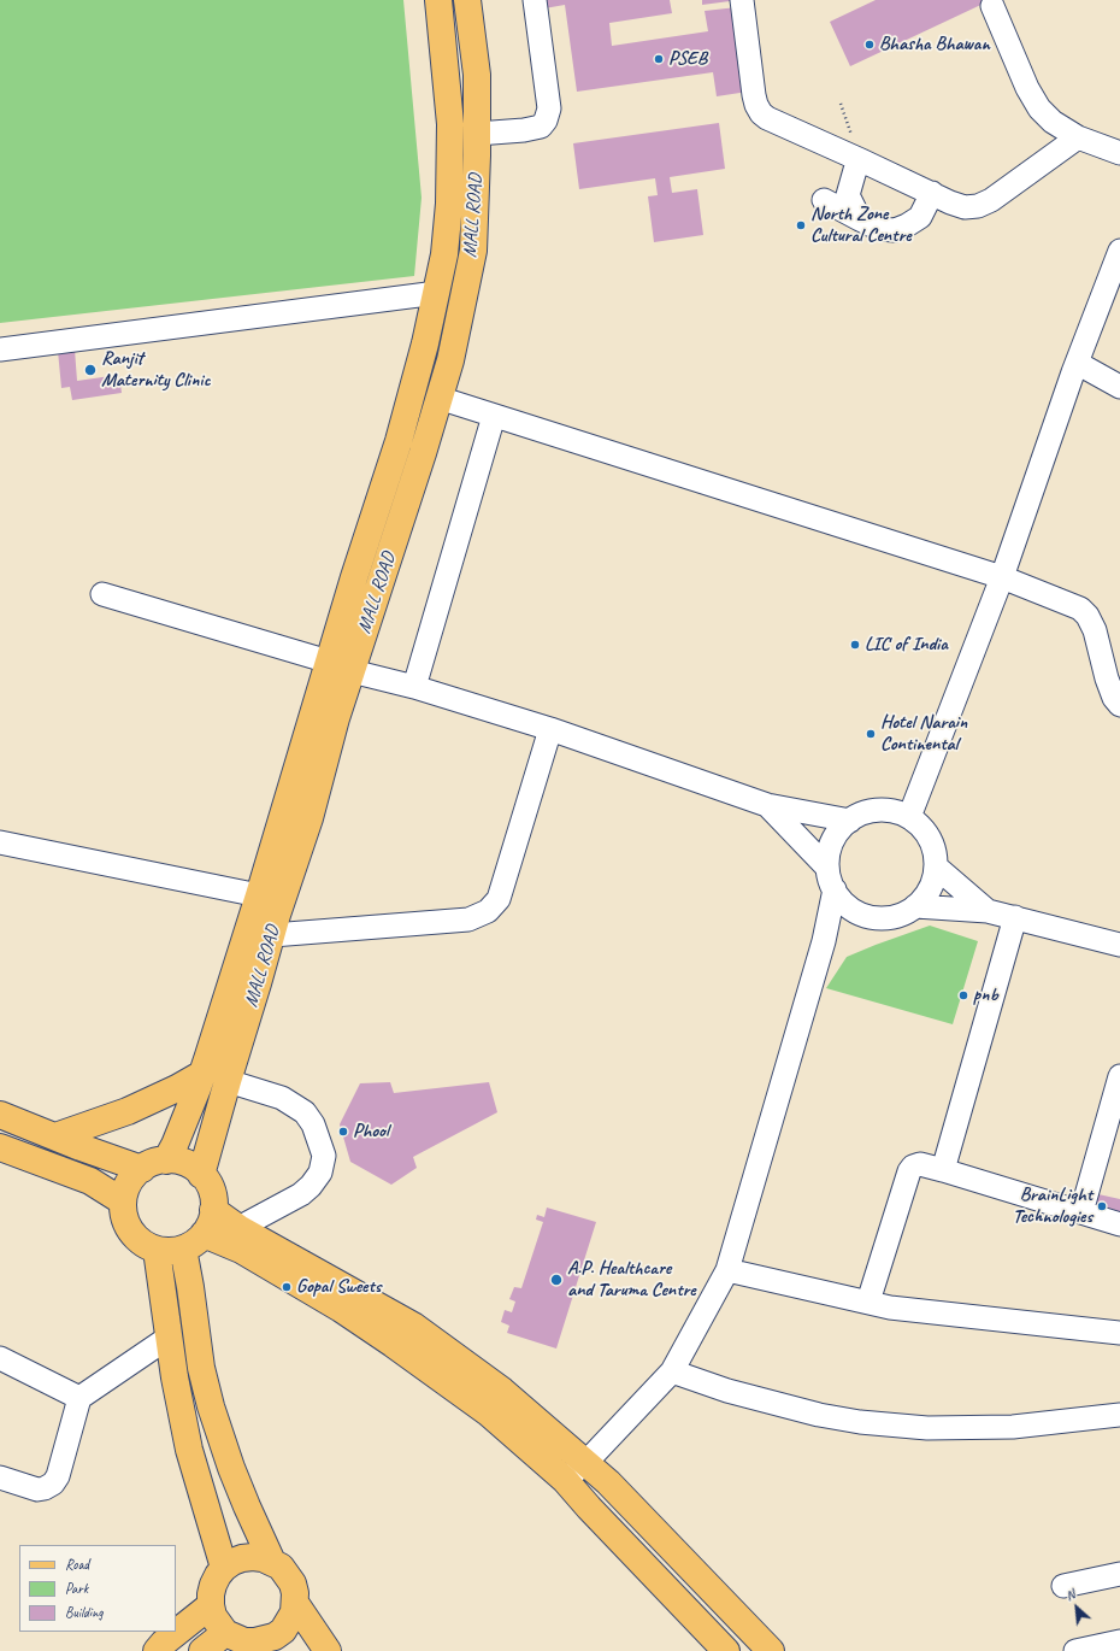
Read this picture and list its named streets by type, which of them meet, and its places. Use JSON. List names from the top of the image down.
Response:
{
  "streets": {
    "main road": ["MALL ROAD"]
  },
  "places": [
    "Bhasha Bhawan",
    "PSEB",
    "North Zone Cultural Centre",
    "Ranjit Maternity Clinic",
    "LIC of India",
    "Hotel Narain Continental",
    "pnb",
    "Phool",
    "BrainLight Technologies",
    "A.P. Healthcare and Taruma Centre",
    "Gopal Sweets"
  ],
  "legend": ["Road", "Park", "Building"],
  "north": "top left"
}
